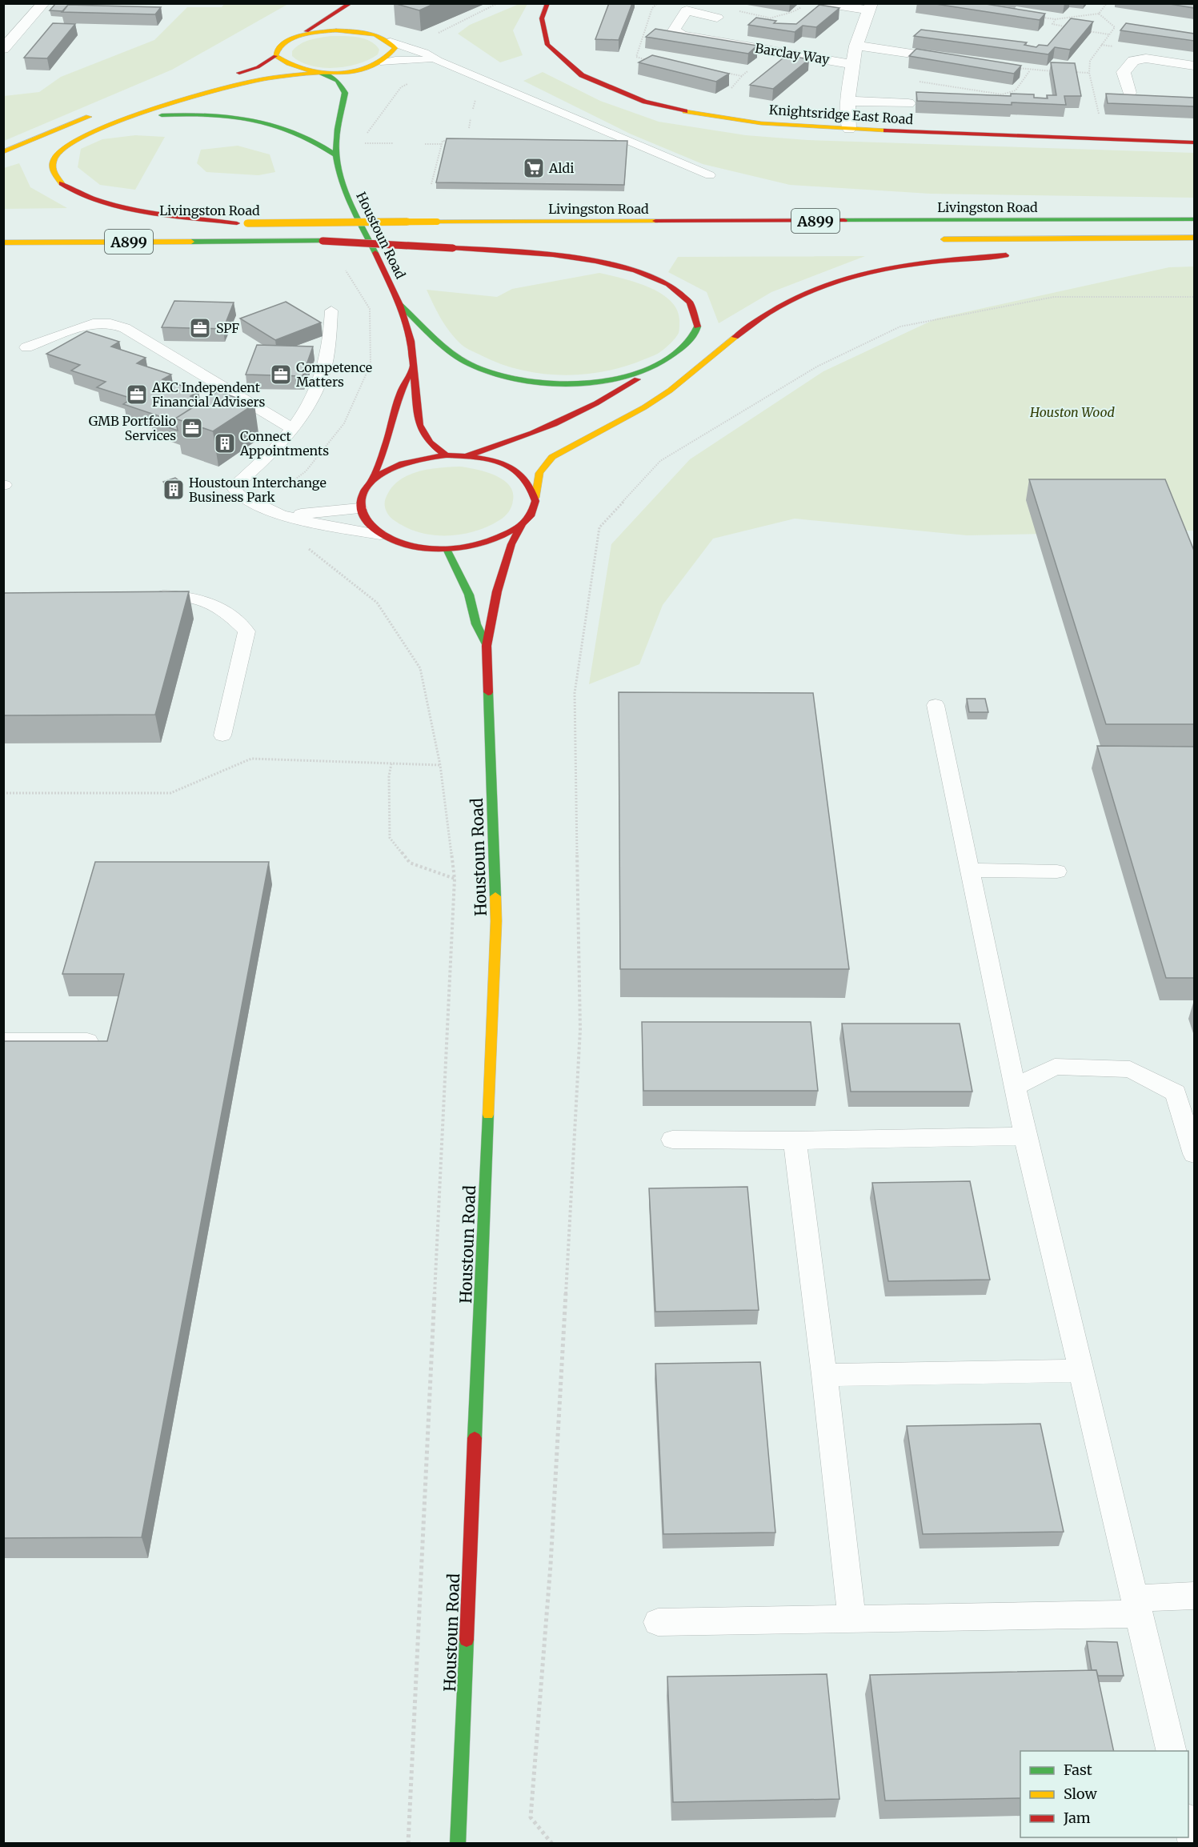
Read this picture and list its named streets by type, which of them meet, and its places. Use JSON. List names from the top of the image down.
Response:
{
  "streets": {
    "main road": [
      "Knightsridge East Road",
      "Livingston Road",
      "A899",
      "Houstoun Road"
    ],
    "street": ["Barclay Way"]
  },
  "crossings": [
    ["Barclay Way", "Knightsridge East Road"]
  ],
  "parks": ["Houston Wood"],
  "places": {
    "supermarket": ["Aldi"],
    "office": [
      "SPF",
      "Competence Matters",
      "AKC Independent Financial Advisers",
      "GMB Portfolio Services"
    ],
    "building": ["Connect Appointments", "Houstoun Interchange Business Park"]
  },
  "legend": ["Fast", "Slow", "Jam"]
}
